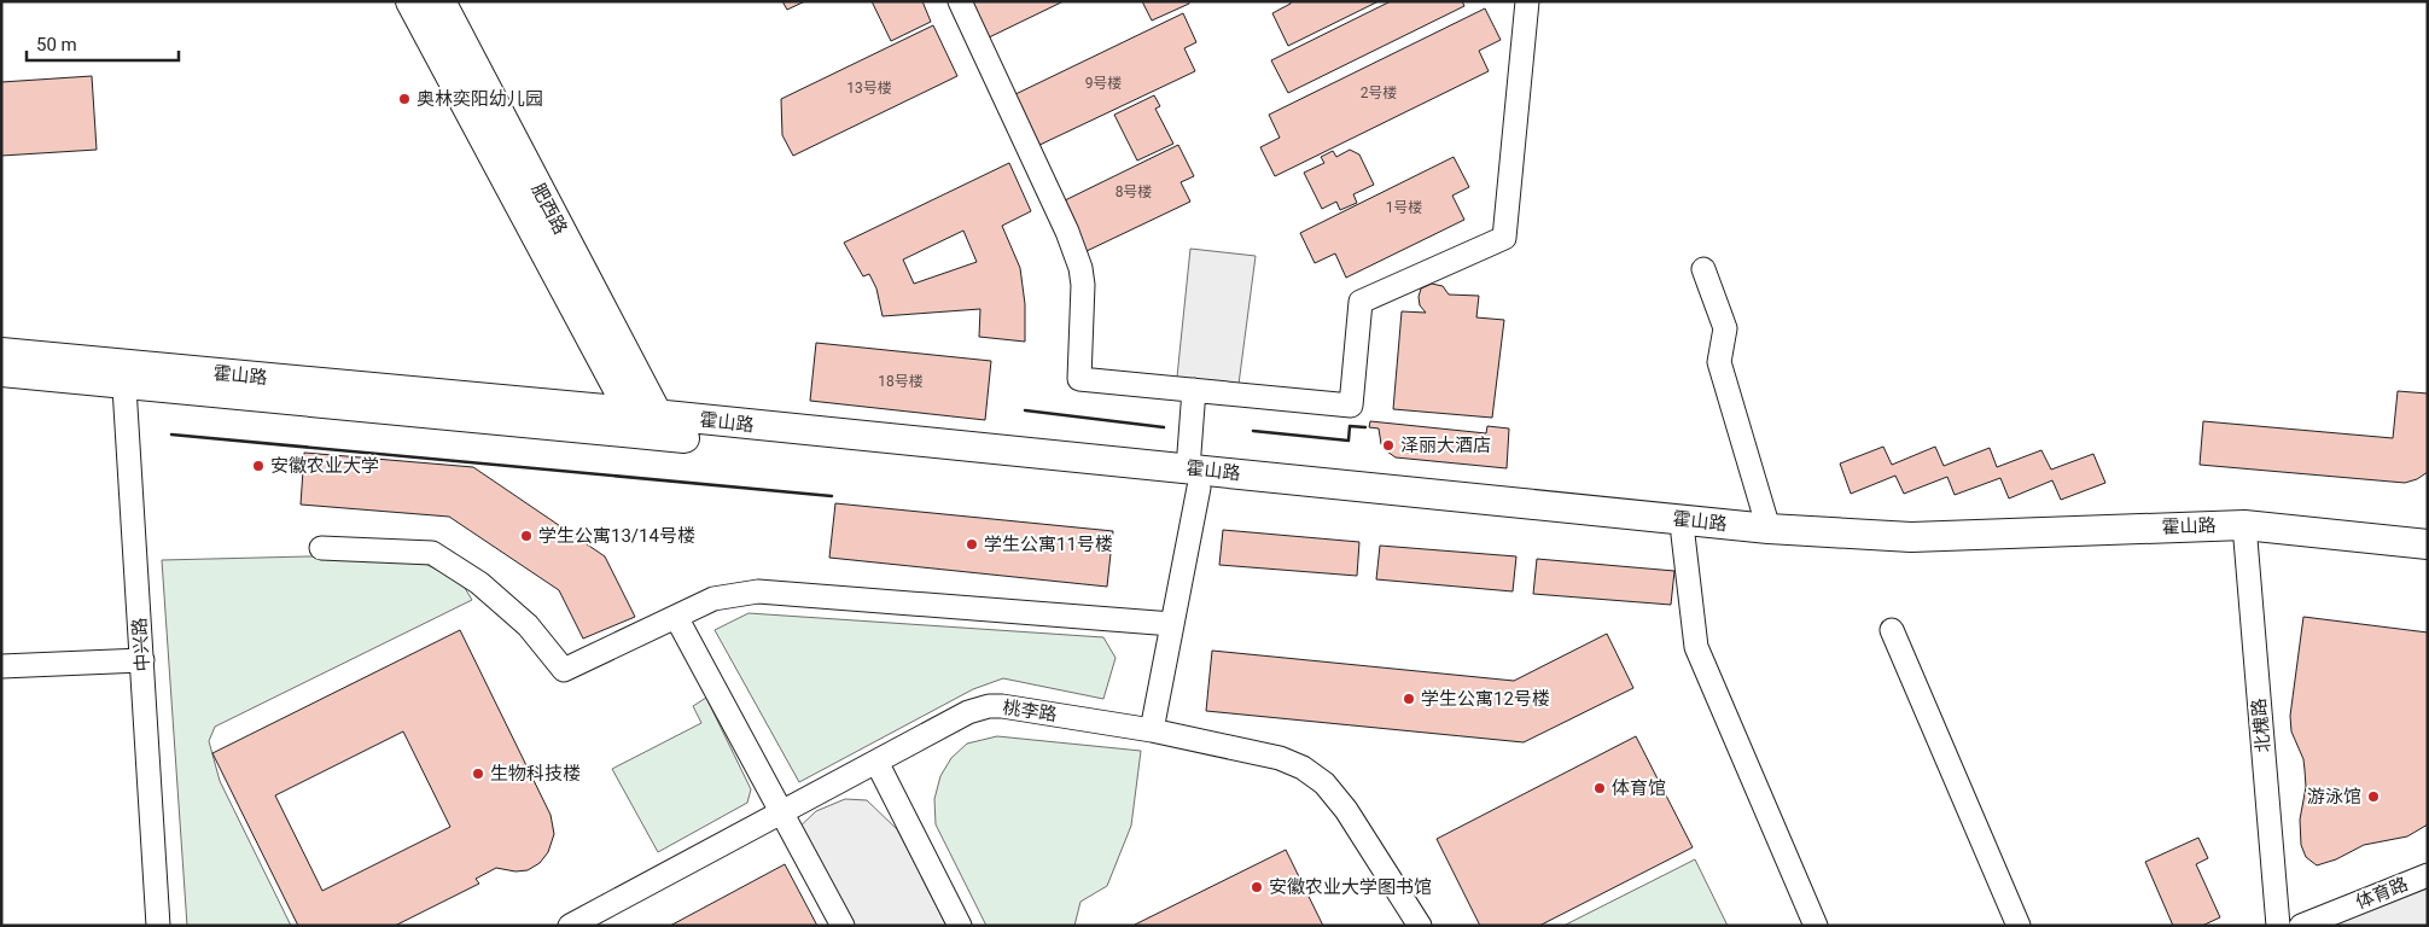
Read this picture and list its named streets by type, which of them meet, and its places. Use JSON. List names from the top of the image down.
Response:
{
  "streets": {
    "main road": ["肥西路", "霍山路"],
    "street": [
      "中兴路",
      "桃李路",
      "北槐路",
      "体育路"
    ]
  },
  "crossings": [
    ["肥西路", "霍山路"],
    ["霍山路", "中兴路"],
    ["霍山路", "北槐路"]
  ],
  "places": [
    "奥林奕阳幼儿园",
    "泽丽大酒店",
    "安徽农业大学",
    "学生公寓13/14号楼",
    "学生公寓11号楼",
    "学生公寓12号楼",
    "生物科技楼",
    "体育馆",
    "游泳馆",
    "安徽农业大学图书馆"
  ],
  "house_numbers": [
    "9号楼",
    "13号楼",
    "2号楼",
    "8号楼",
    "1号楼",
    "18号楼"
  ],
  "scale_bar": "50 m"
}
